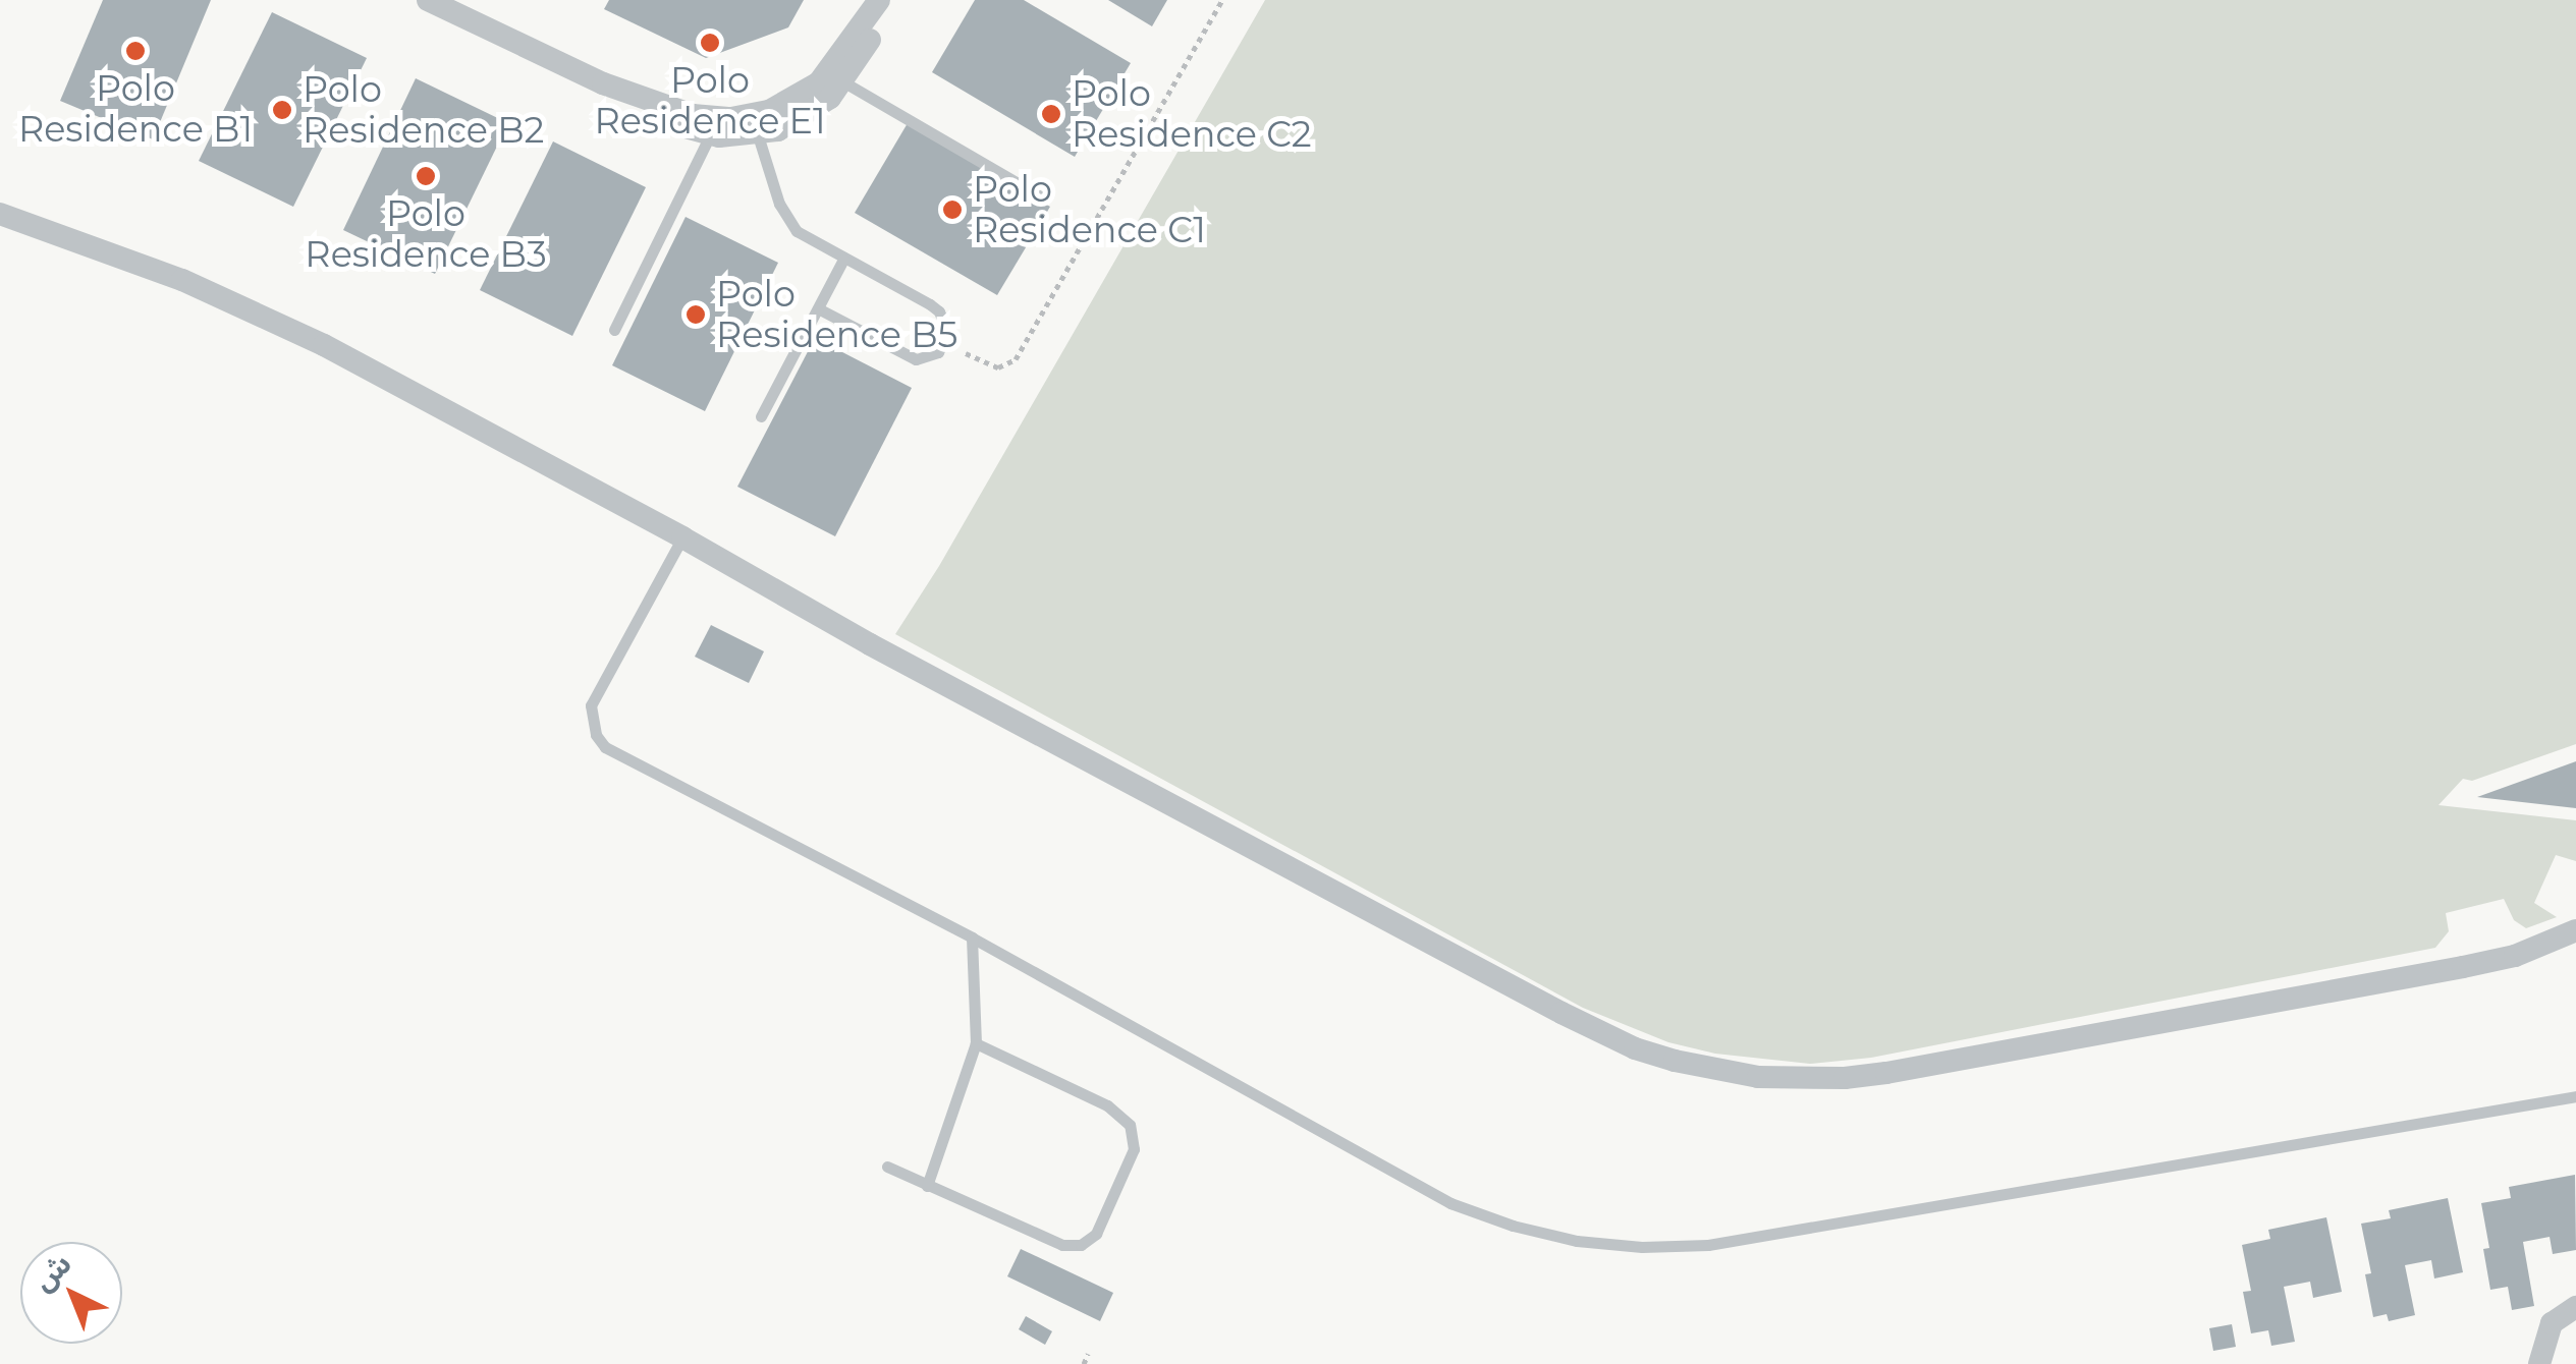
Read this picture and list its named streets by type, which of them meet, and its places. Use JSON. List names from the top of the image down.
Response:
{
  "places": [
    "Polo Residence E1",
    "Polo Residence B1",
    "Polo Residence B2",
    "Polo Residence C2",
    "Polo Residence B3",
    "Polo Residence C1",
    "Polo Residence B5"
  ],
  "north": "top left"
}
